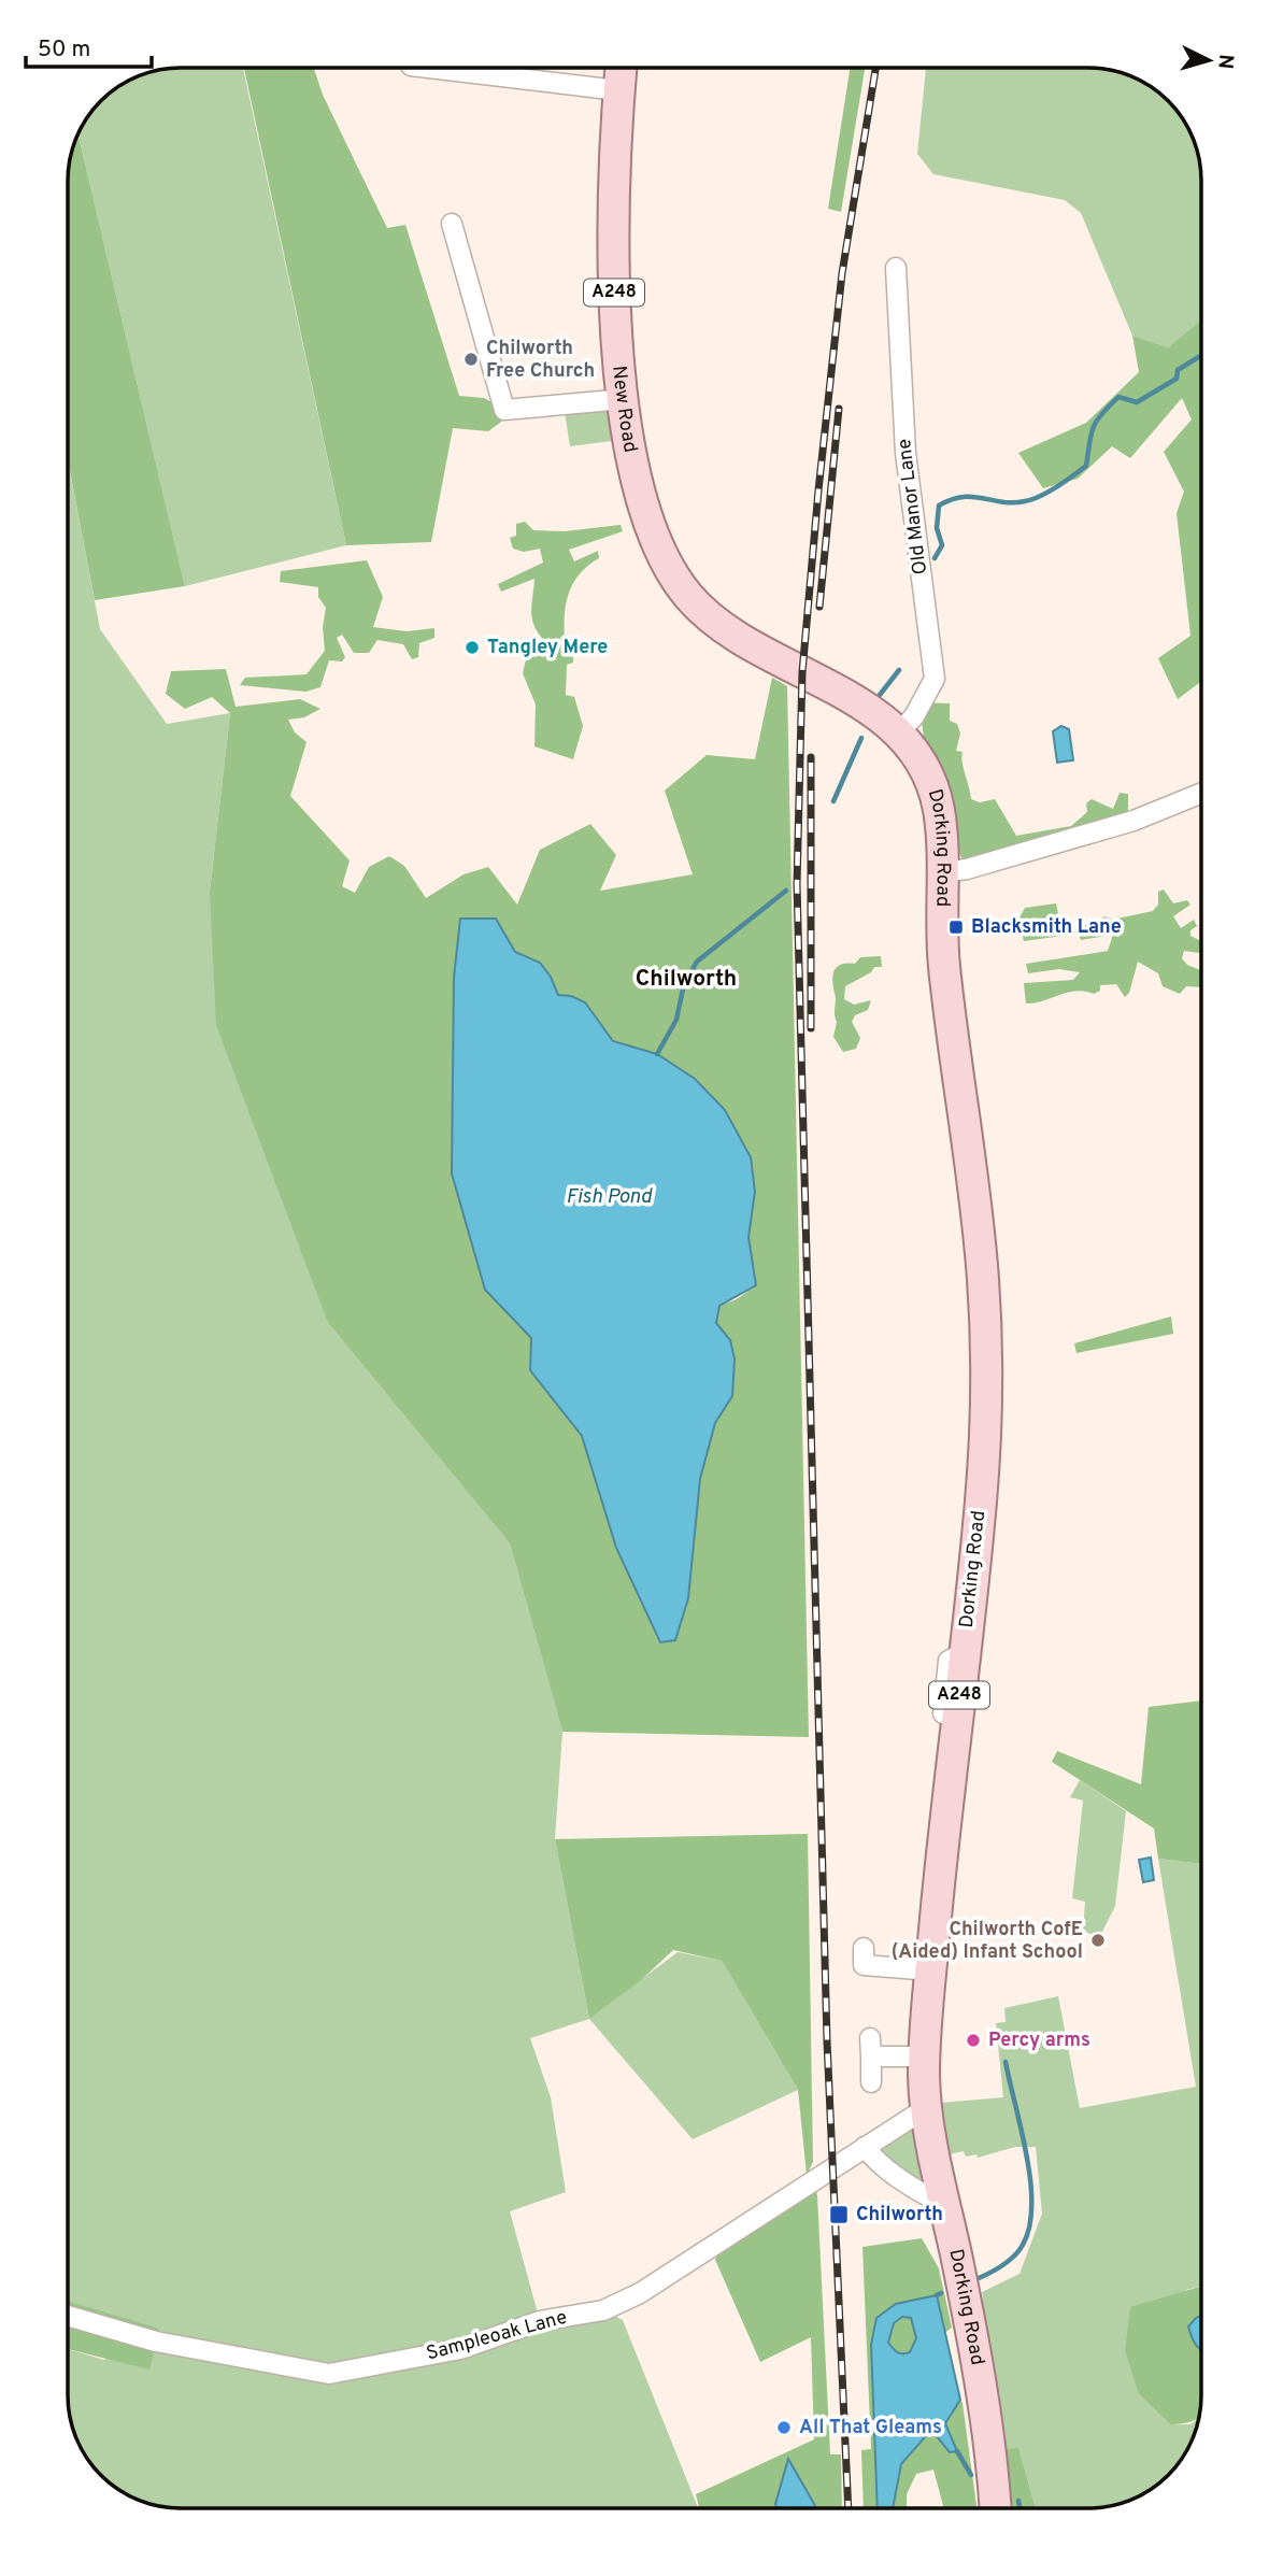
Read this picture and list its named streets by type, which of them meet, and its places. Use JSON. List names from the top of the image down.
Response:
{
  "streets": {
    "main road": ["A248", "New Road", "Dorking Road"],
    "street": ["Old Manor Lane", "Sampleoak Lane"]
  },
  "crossings": [
    ["New Road", "Dorking Road"],
    ["Old Manor Lane", "Dorking Road"],
    ["Dorking Road", "Sampleoak Lane"]
  ],
  "districts": ["Chilworth"],
  "water": ["Fish Pond"],
  "places": {
    "other": [
      "Chilworth Free Church",
      "Tangley Mere",
      "Chilworth CofE (Aided) Infant School",
      "Percy arms",
      "All That Gleams"
    ],
    "transit": ["Blacksmith Lane", "Chilworth"]
  },
  "scale_bar": "50 m",
  "north": "right"
}
